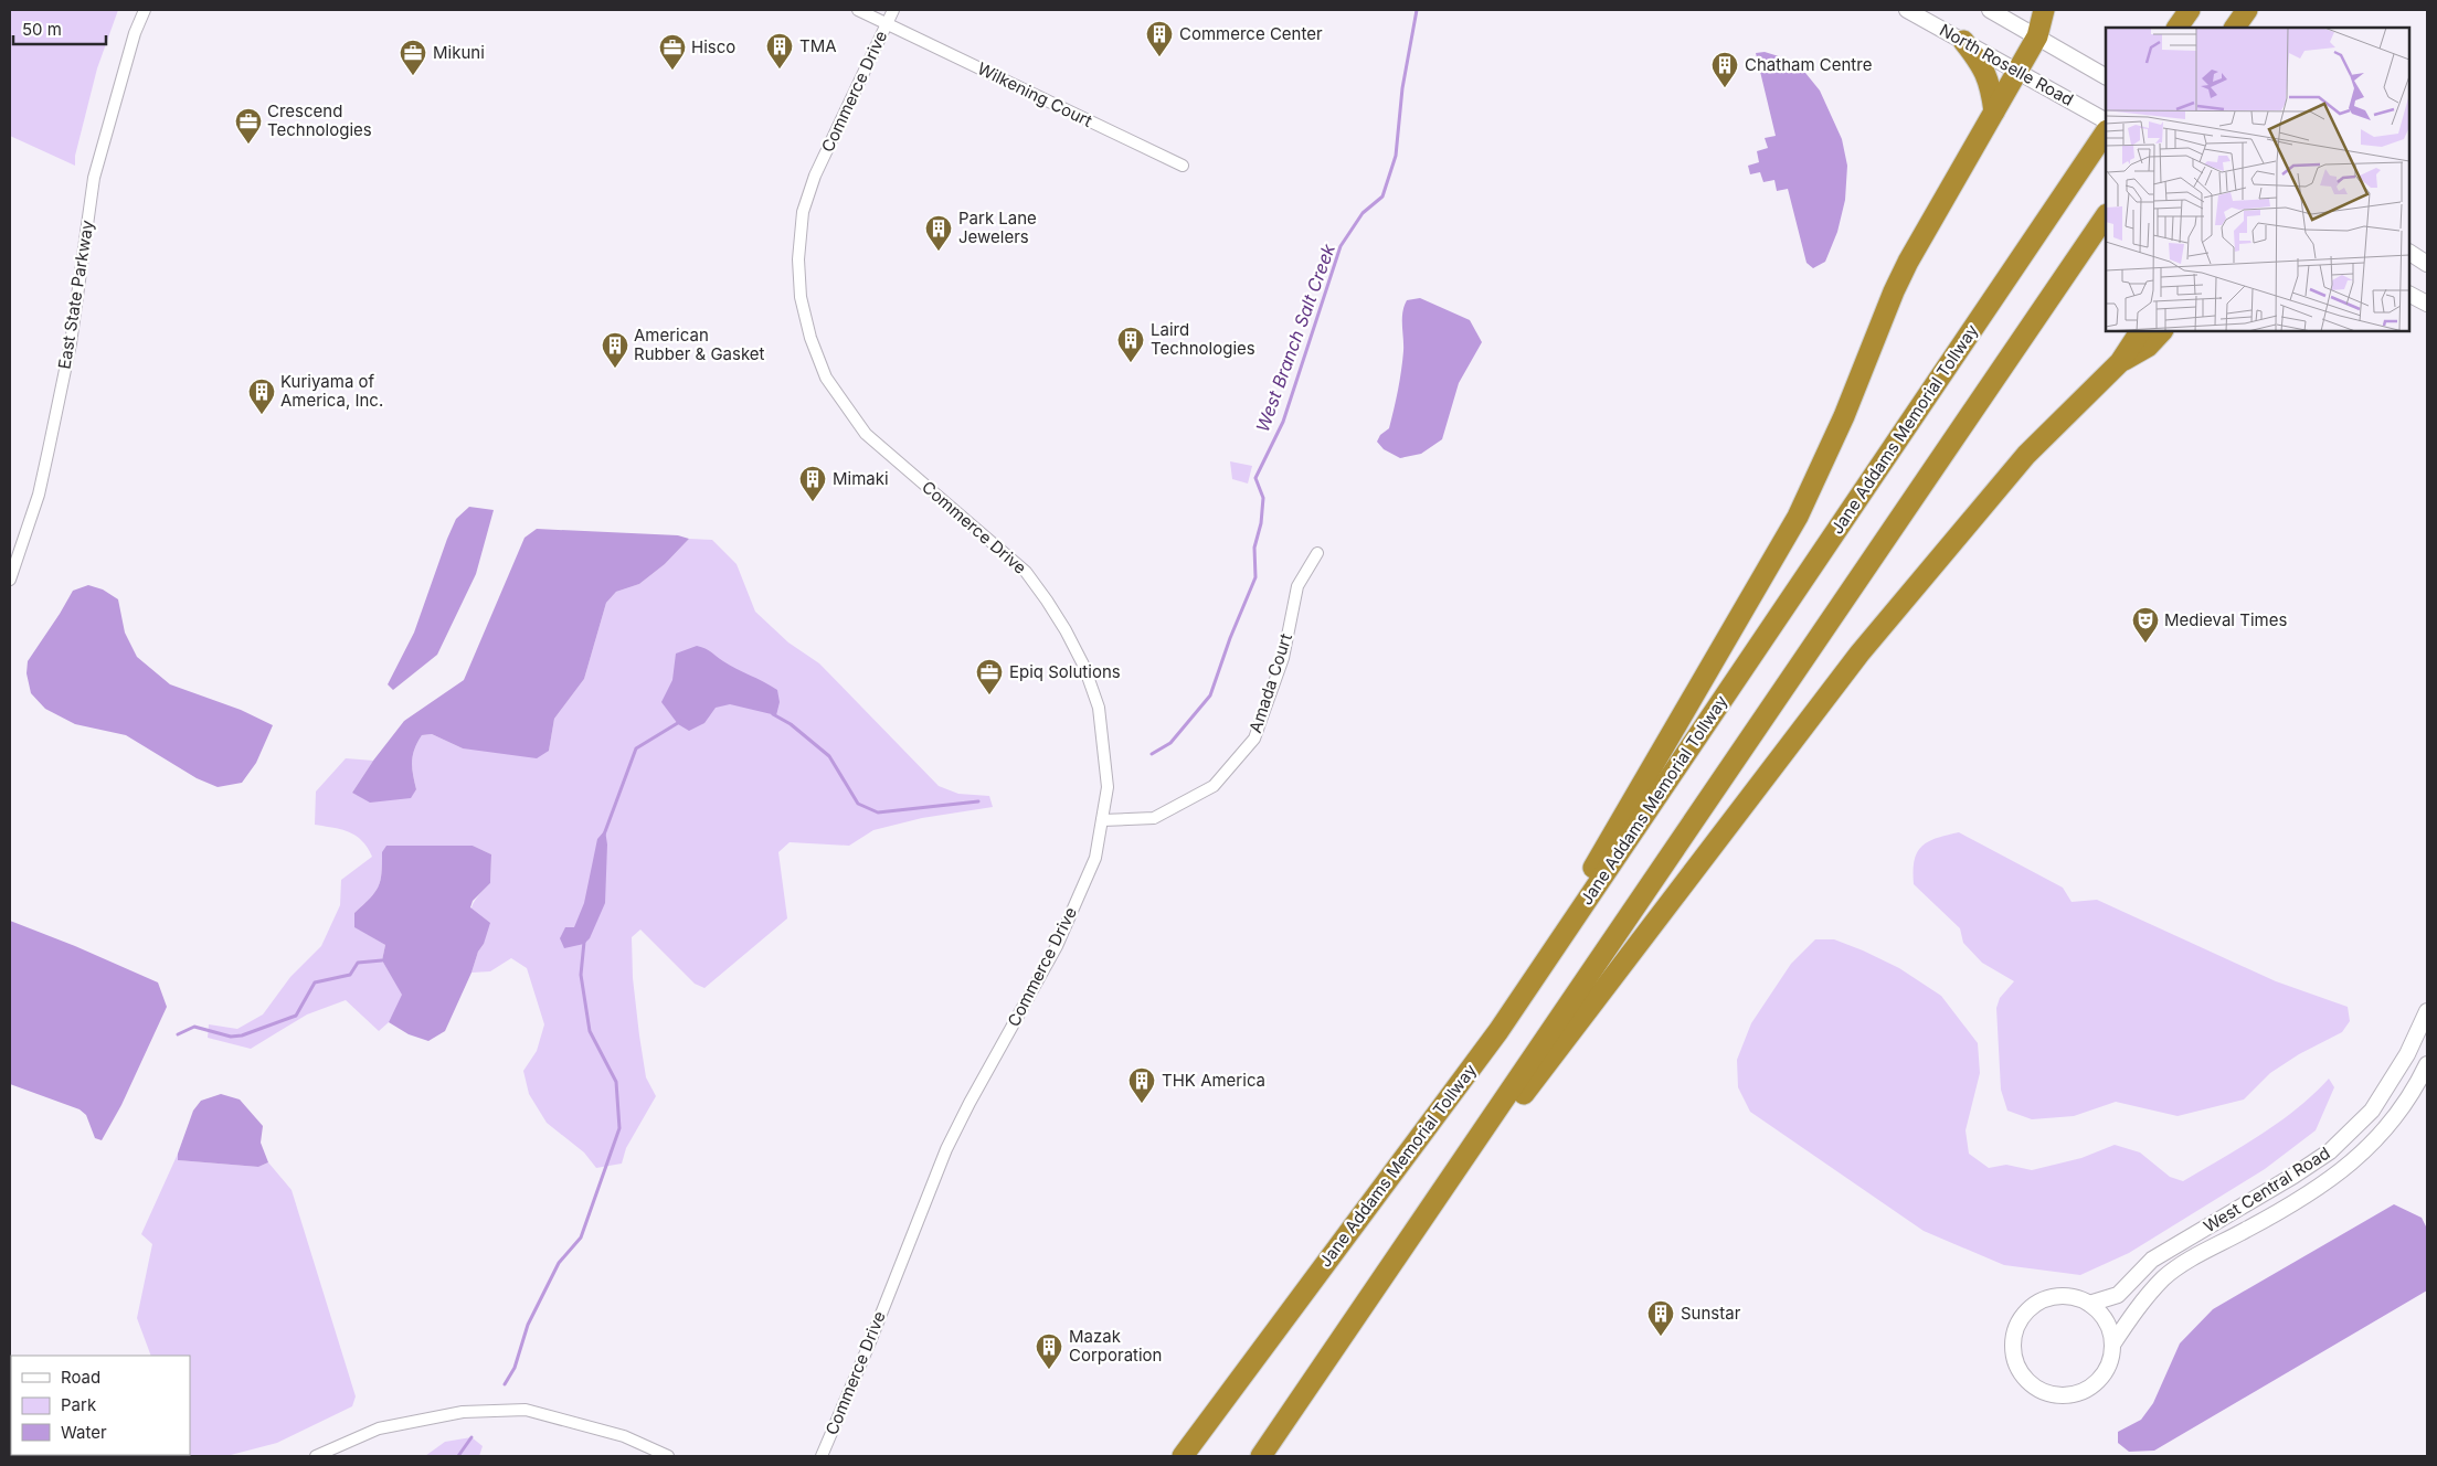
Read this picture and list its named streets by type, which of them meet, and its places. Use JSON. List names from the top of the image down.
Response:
{
  "streets": {
    "highway": ["Jane Addams Memorial Tollway"],
    "street": [
      "North Roselle Road",
      "Commerce Drive",
      "Wilkening Court",
      "East State Parkway",
      "Amada Court",
      "West Central Road"
    ]
  },
  "crossings": [
    ["Commerce Drive", "Wilkening Court"],
    ["Commerce Drive", "Amada Court"]
  ],
  "water": ["West Branch Salt Creek"],
  "places": {
    "building": [
      "Commerce Center",
      "TMA",
      "Chatham Centre",
      "Park Lane Jewelers",
      "Laird Technologies",
      "American Rubber & Gasket",
      "Kuriyama of America, Inc.",
      "Mimaki",
      "THK America",
      "Sunstar",
      "Mazak Corporation"
    ],
    "office": [
      "Hisco",
      "Mikuni",
      "Crescend Technologies",
      "Epiq Solutions"
    ],
    "theatre": ["Medieval Times"]
  },
  "legend": ["Road", "Park", "Water"],
  "scale_bar": "50 m"
}
